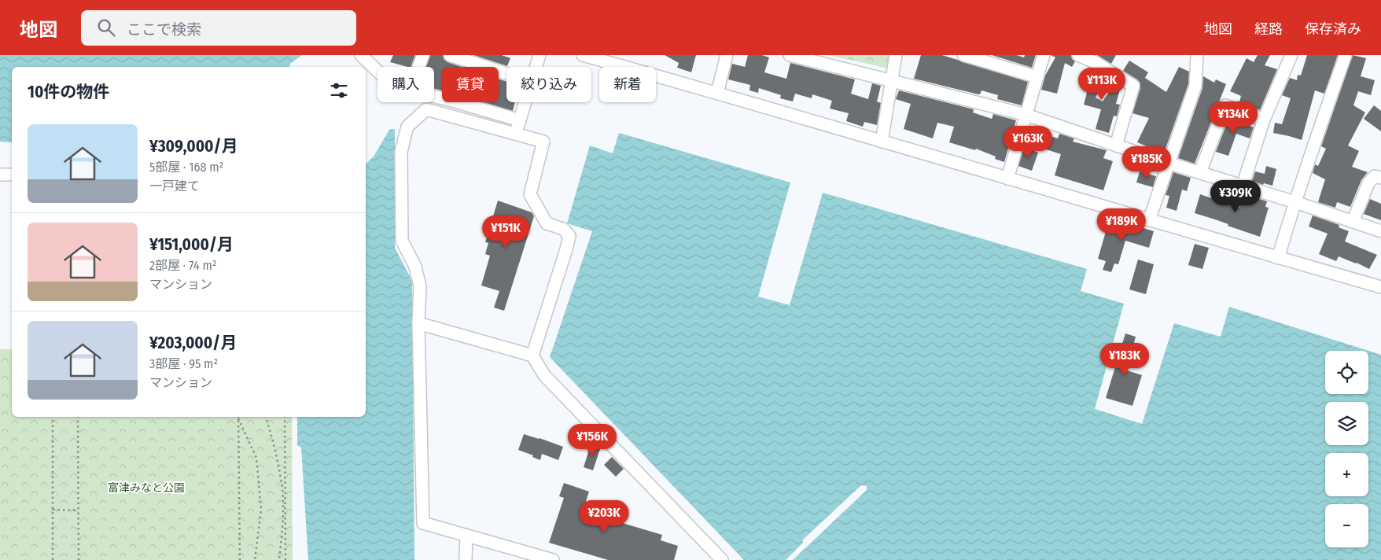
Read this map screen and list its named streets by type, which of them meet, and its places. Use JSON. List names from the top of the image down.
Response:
{
  "parks": ["富津みなと公園"],
  "page": {
    "header": "地図",
    "search": "ここで検索",
    "nav": ["地図", "経路", "保存済み"],
    "chip": [
      "購入",
      "賃貸",
      "絞り込み",
      "新着"
    ],
    "heading": "10件の物件",
    "price": [
      "¥113K",
      "¥134K",
      "¥163K",
      "¥185K",
      "¥309K",
      "¥189K",
      "¥151K",
      "¥183K",
      "¥156K",
      "¥203K"
    ],
    "list": [
      {
        "name": "¥309,000/月",
        "note": "5部屋 · 168 m² · 一戸建て"
      },
      {
        "name": "¥151,000/月",
        "note": "2部屋 · 74 m² · マンション"
      },
      {
        "name": "¥203,000/月",
        "note": "3部屋 · 95 m² · マンション"
      }
    ],
    "map_buttons": ["+", "−"]
  }
}
